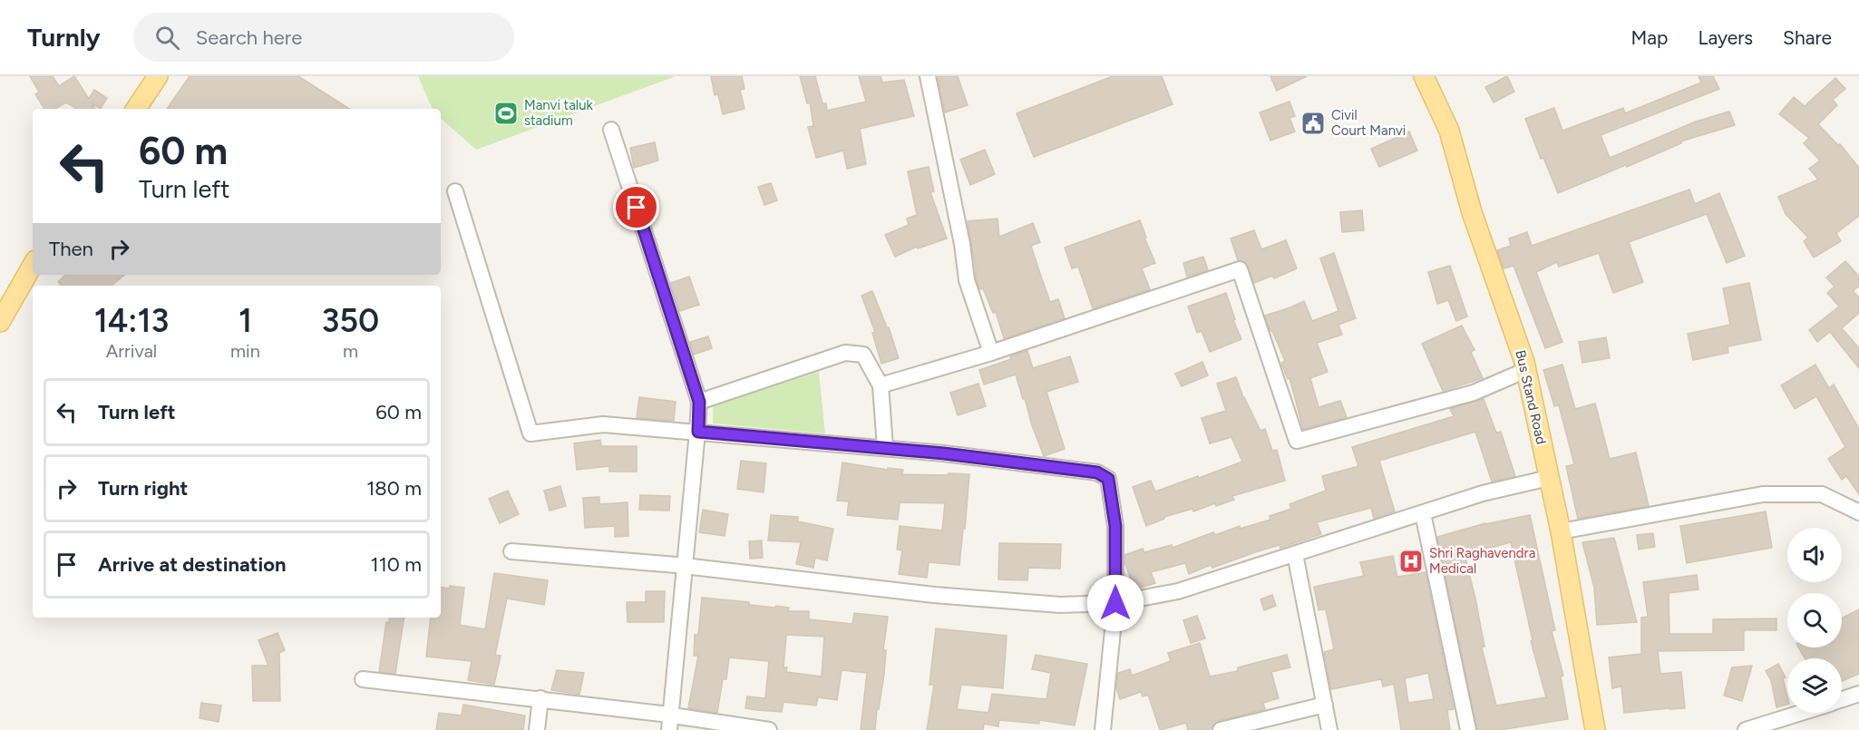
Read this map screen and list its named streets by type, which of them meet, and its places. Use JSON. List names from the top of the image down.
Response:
{
  "streets": {
    "main road": ["Bus Stand Road"]
  },
  "places": {
    "sports": ["Manvi taluk stadium"],
    "public building": ["Civil Court Manvi"],
    "hospital": ["Shri Raghavendra Medical"]
  },
  "page": {
    "header": "Turnly",
    "search": "Search here",
    "nav": ["Map", "Layers", "Share"],
    "turn": ["60 m", "Turn left"],
    "then": "Then",
    "eta": [
      "14:13",
      "Arrival",
      "1",
      "min",
      "350",
      "m"
    ],
    "list": [
      {
        "name": "Turn left",
        "value": "60 m"
      },
      {
        "name": "Turn right",
        "value": "180 m"
      },
      {
        "name": "Arrive at destination",
        "value": "110 m"
      }
    ]
  }
}
